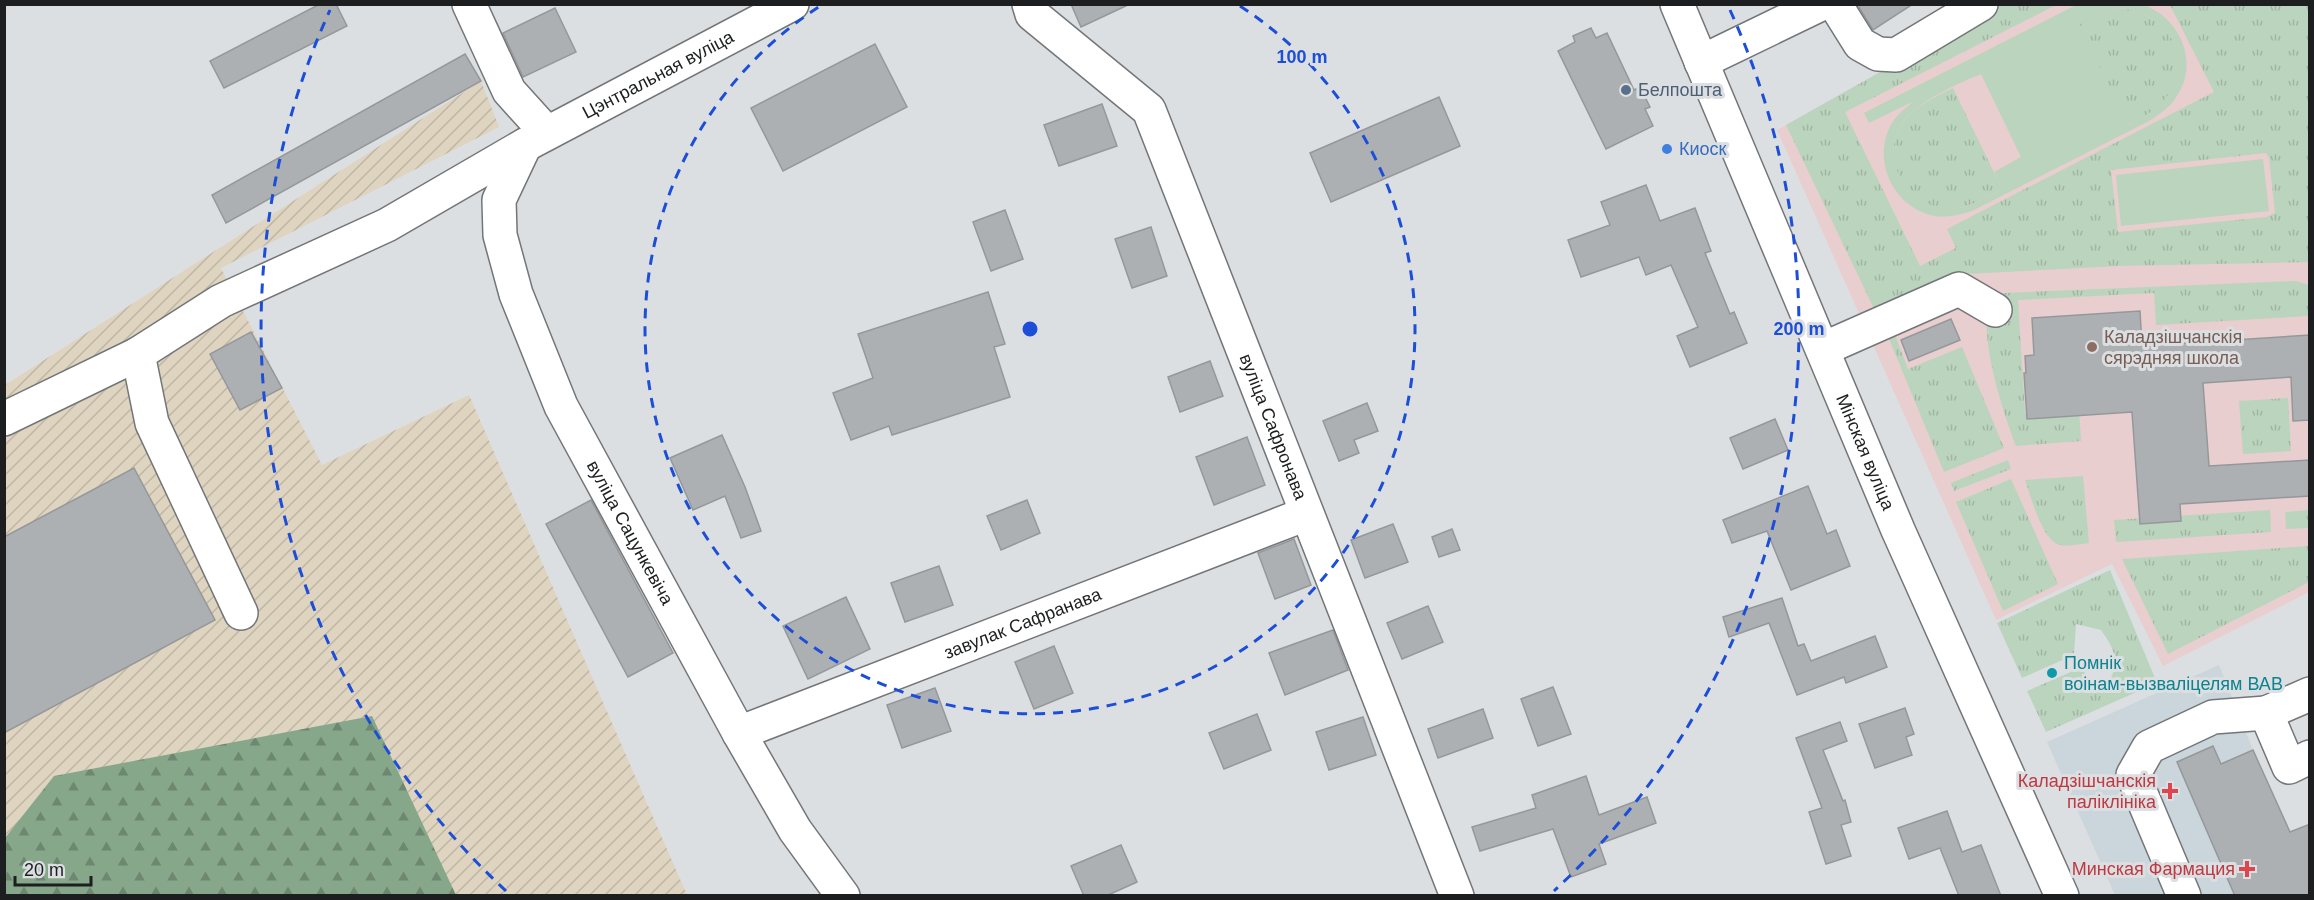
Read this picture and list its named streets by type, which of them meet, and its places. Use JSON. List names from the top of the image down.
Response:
{
  "streets": {
    "street": [
      "Цэнтральная вуліца",
      "вуліца Сафронава",
      "Мінская вуліца",
      "вуліца Сацункевіча",
      "завулак Сафранава"
    ]
  },
  "crossings": [
    ["Цэнтральная вуліца", "вуліца Сацункевіча"],
    ["вуліца Сафронава", "завулак Сафранава"],
    ["вуліца Сацункевіча", "завулак Сафранава"]
  ],
  "places": {
    "other": [
      "Белпошта",
      "Киоск",
      "Каладзішчанскія сярэдняя школа",
      "Помнік воінам-вызваліцелям ВАВ"
    ],
    "health": ["Каладзішчанскія паліклініка", "Минская Фармация"]
  },
  "scale_bar": "20 m",
  "rings": ["100 m", "200 m"]
}
